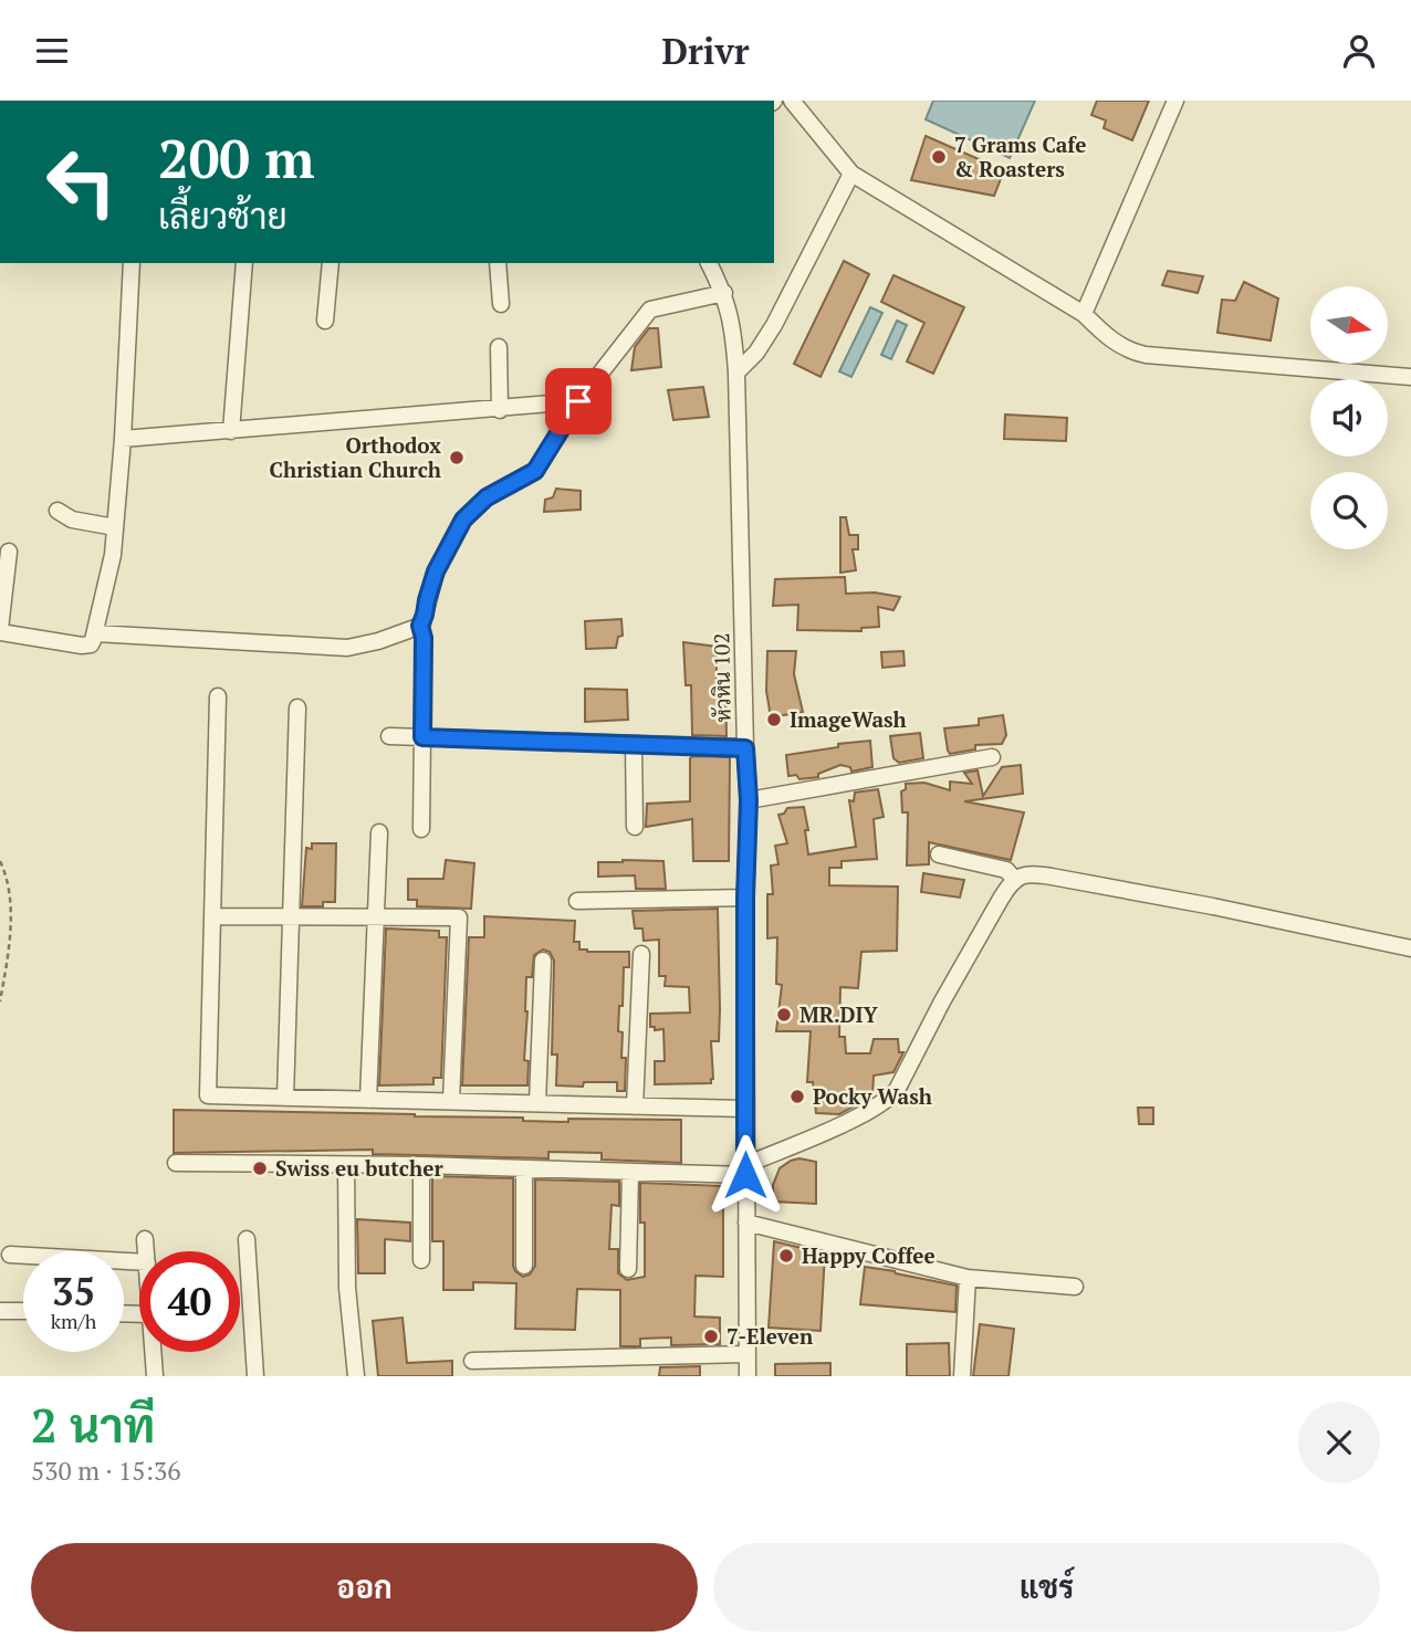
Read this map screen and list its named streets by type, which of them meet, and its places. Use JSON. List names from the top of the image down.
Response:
{
  "streets": {
    "street": ["หัวหิน 102"]
  },
  "places": [
    "7 Grams Cafe & Roasters",
    "Orthodox Christian Church",
    "ImageWash",
    "MR.DIY",
    "Pocky Wash",
    "Swiss eu butcher",
    "Happy Coffee",
    "7-Eleven"
  ],
  "north": "right",
  "page": {
    "header": "Drivr",
    "turn": ["200 m", "เลี้ยวซ้าย"],
    "speed": "35 km/h",
    "limit": "40",
    "heading": ["2 นาที", "530 m · 15:36"],
    "buttons": ["ออก", "แชร์"]
  }
}
